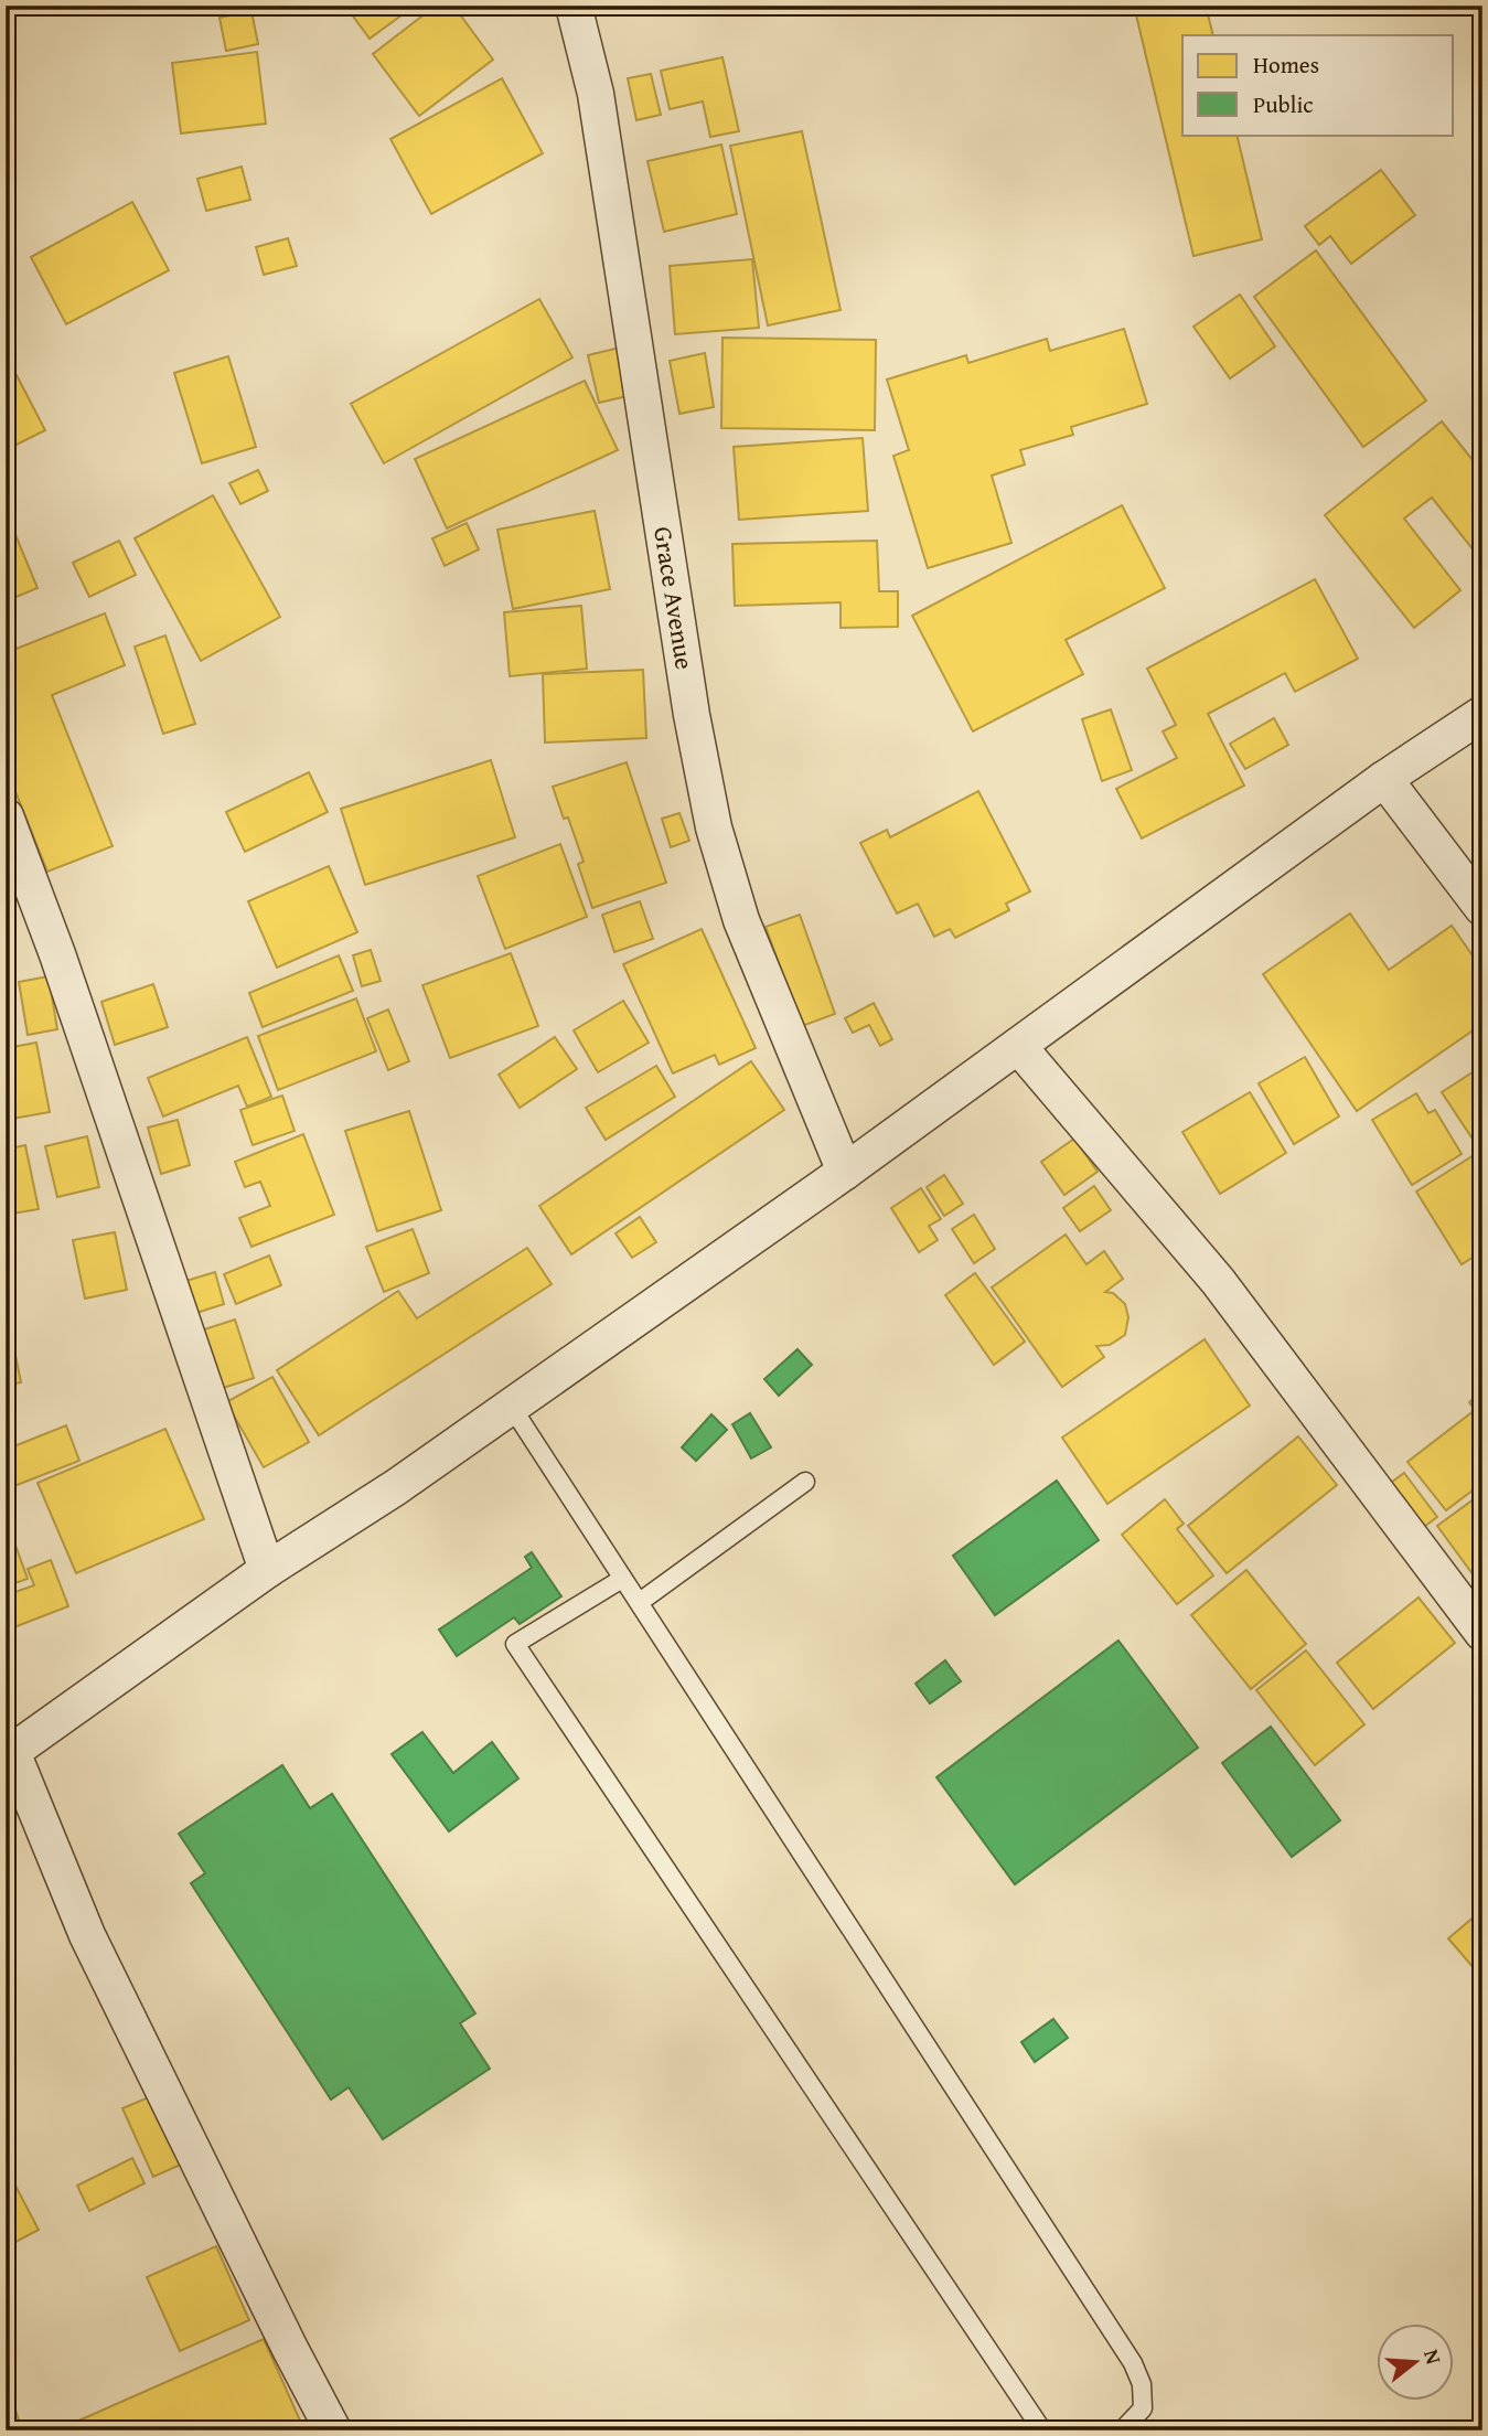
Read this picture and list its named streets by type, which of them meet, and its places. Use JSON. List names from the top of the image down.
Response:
{
  "streets": {
    "street": ["Grace Avenue"]
  },
  "legend": ["Homes", "Public"],
  "north": "right"
}
